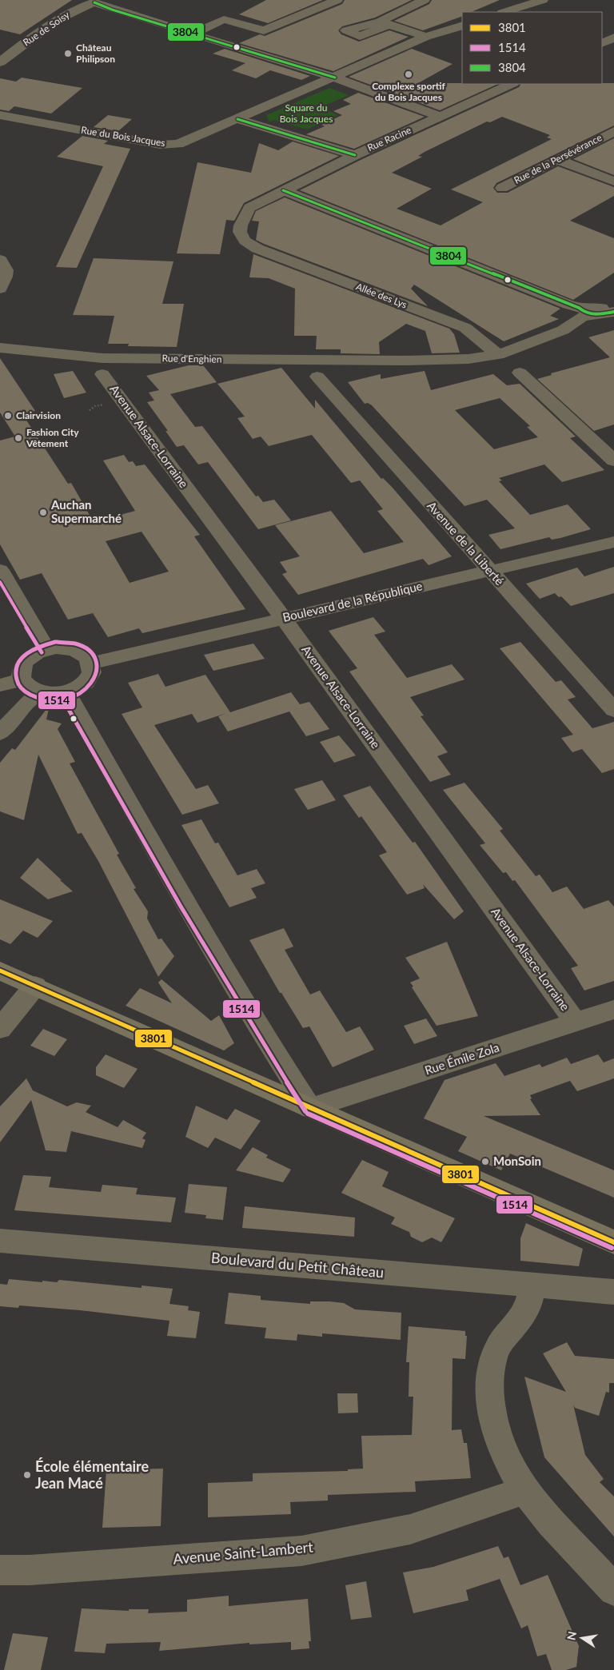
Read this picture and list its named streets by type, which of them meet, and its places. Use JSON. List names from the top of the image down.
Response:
{
  "streets": {
    "street": [
      "Rue de Soisy",
      "Rue du Bois Jacques",
      "Rue Racine",
      "Rue de la Persévérance",
      "Allée des Lys",
      "Rue d'Enghien",
      "Avenue Alsace-Lorraine",
      "Avenue de la Liberté",
      "Boulevard de la République",
      "Rue Émile Zola",
      "Boulevard du Petit Château",
      "Avenue Saint-Lambert"
    ]
  },
  "crossings": [
    ["Rue Racine", "Allée des Lys"],
    ["Allée des Lys", "Rue d'Enghien"],
    ["Avenue Alsace-Lorraine", "Boulevard de la République"],
    ["Avenue Alsace-Lorraine", "Rue Émile Zola"],
    ["Avenue de la Liberté", "Boulevard de la République"]
  ],
  "parks": ["Square du Bois Jacques"],
  "places": [
    "Château Philipson",
    "Complexe sportif du Bois Jacques",
    "Clairvision",
    "Fashion City Vêtement",
    "Auchan Supermarché",
    "MonSoin",
    "École élémentaire Jean Macé"
  ],
  "lines": ["transit line 3804", "transit line 1514", "transit line 3801"],
  "legend": ["3801", "1514", "3804"],
  "north": "left"
}
